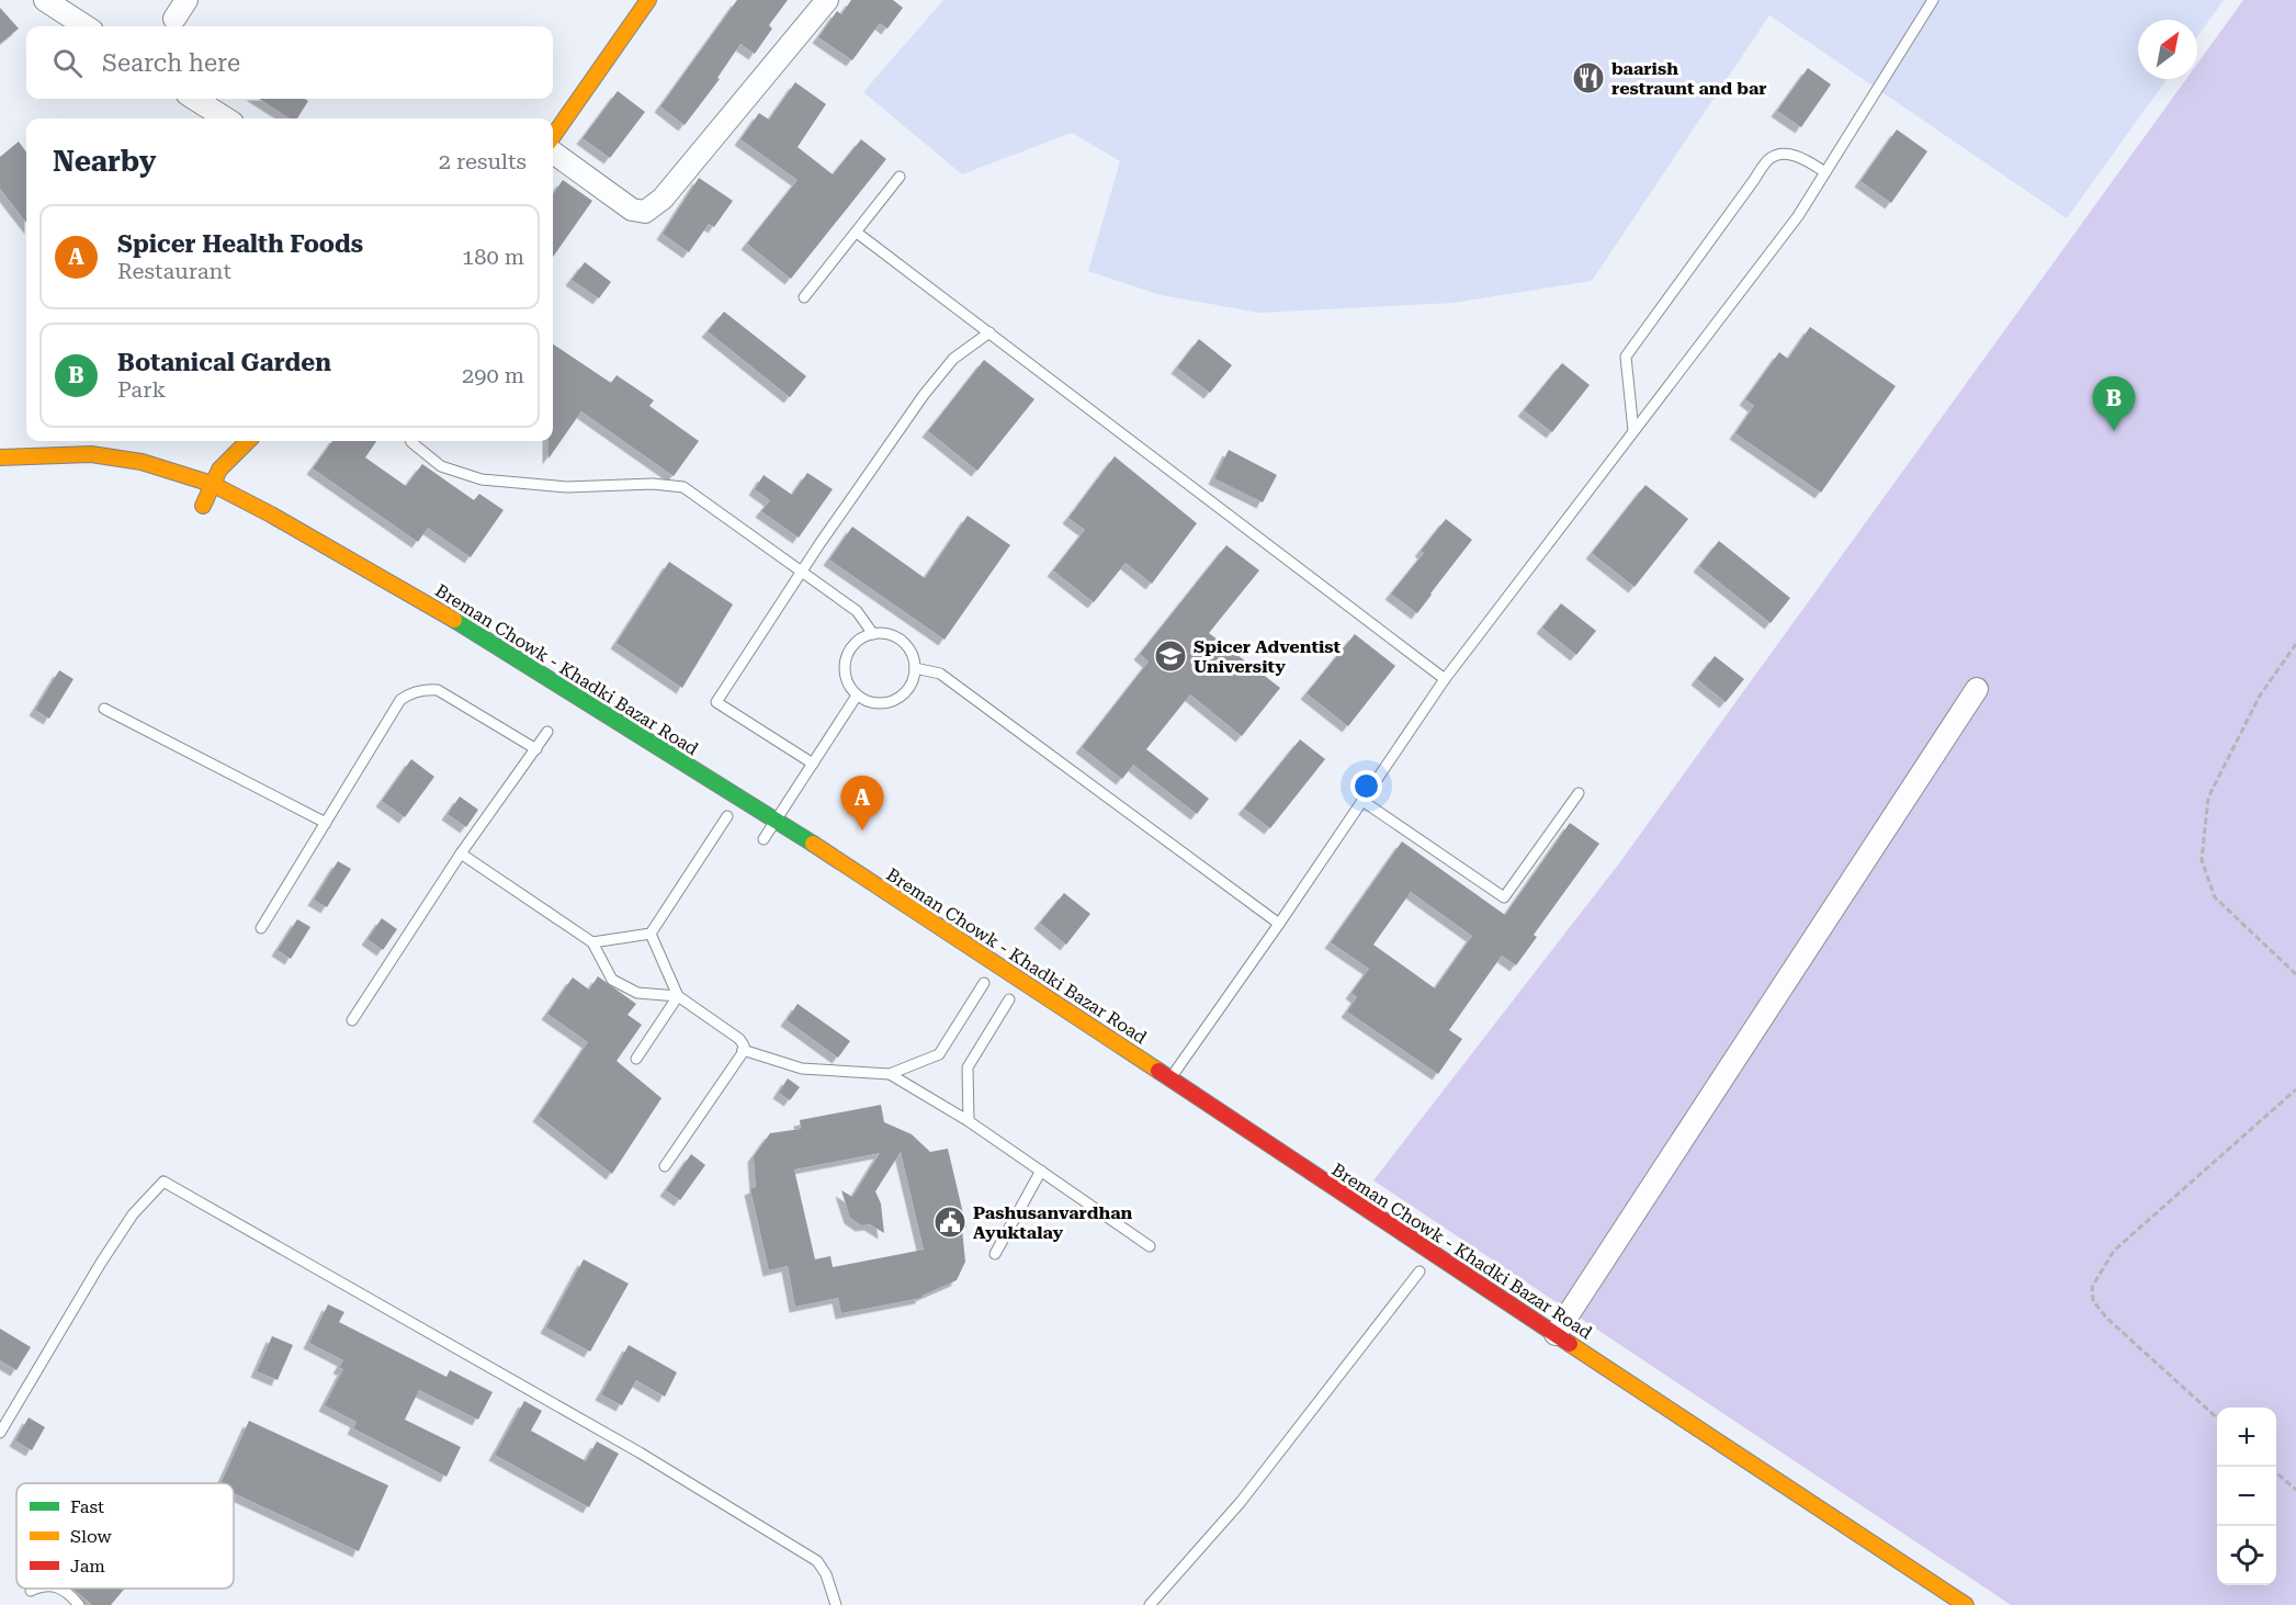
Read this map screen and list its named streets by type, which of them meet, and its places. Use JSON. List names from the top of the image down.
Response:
{
  "streets": {
    "main road": ["Breman Chowk - Khadki Bazar Road"]
  },
  "places": {
    "restaurant": ["baarish restraunt and bar"],
    "school or university": ["Spicer Adventist University"],
    "public building": ["Pashusanvardhan Ayuktalay"]
  },
  "legend": ["Fast", "Slow", "Jam"],
  "north": "top right",
  "page": {
    "search": "Search here",
    "heading": ["Nearby", "2 results"],
    "list": [
      {
        "mark": "A",
        "name": "Spicer Health Foods",
        "note": "Restaurant",
        "value": "180 m"
      },
      {
        "mark": "B",
        "name": "Botanical Garden",
        "note": "Park",
        "value": "290 m"
      }
    ],
    "pins": ["B", "A"],
    "map_buttons": ["+", "−"]
  }
}
